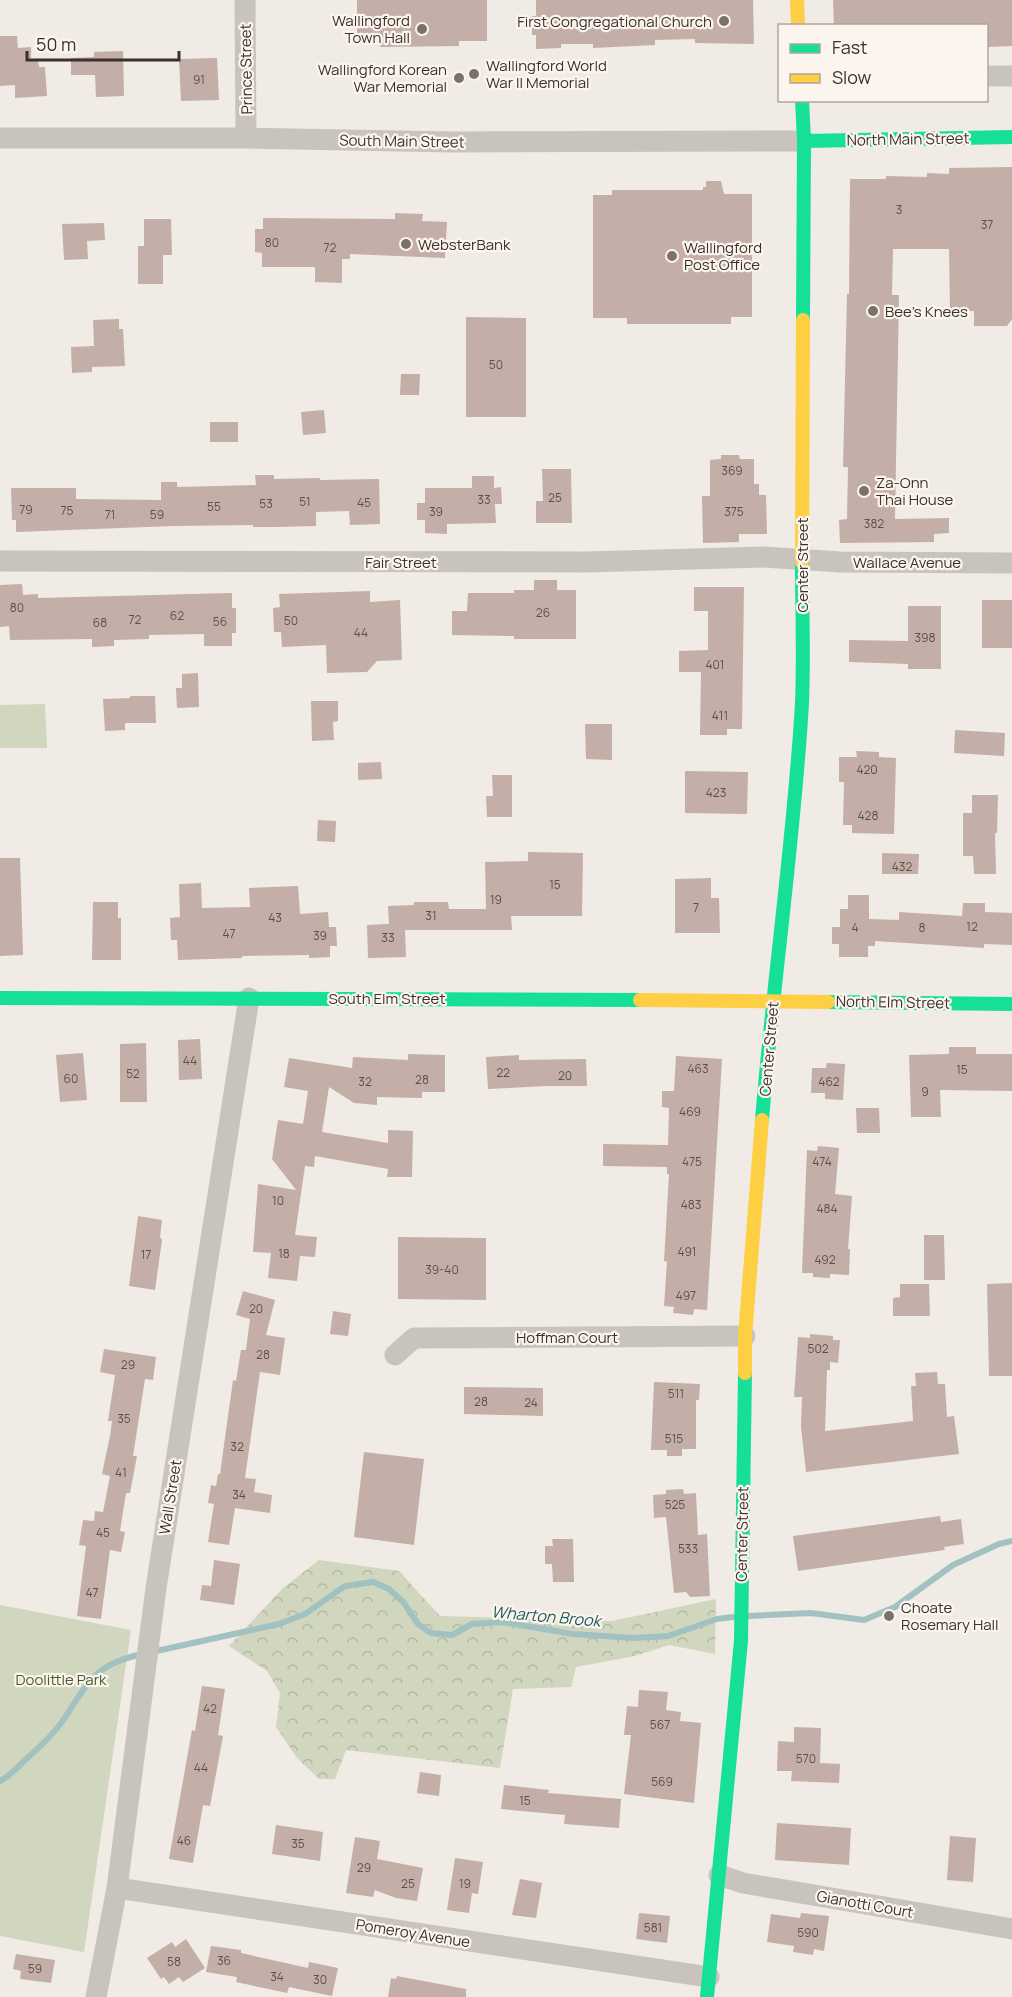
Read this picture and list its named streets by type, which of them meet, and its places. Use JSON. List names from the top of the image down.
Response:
{
  "streets": {
    "main road": [
      "North Main Street",
      "Center Street",
      "South Elm Street",
      "North Elm Street"
    ],
    "street": [
      "Prince Street",
      "South Main Street",
      "Fair Street",
      "Wallace Avenue",
      "Hoffman Court",
      "Wall Street",
      "Gianotti Court",
      "Pomeroy Avenue"
    ]
  },
  "crossings": [
    ["Prince Street", "South Main Street"],
    ["North Main Street", "South Main Street"],
    ["North Main Street", "Center Street"],
    ["South Main Street", "Center Street"],
    ["Fair Street", "Wallace Avenue"],
    ["Fair Street", "Center Street"],
    ["Wallace Avenue", "Center Street"],
    ["Center Street", "South Elm Street"],
    ["Center Street", "North Elm Street"],
    ["Center Street", "Hoffman Court"],
    ["Center Street", "Gianotti Court"],
    ["Center Street", "Pomeroy Avenue"],
    ["South Elm Street", "North Elm Street"],
    ["South Elm Street", "Wall Street"],
    ["Wall Street", "Pomeroy Avenue"]
  ],
  "water": ["Wharton Brook"],
  "parks": ["Doolittle Park"],
  "places": [
    "First Congregational Church",
    "Wallingford Town Hall",
    "Wallingford World War II Memorial",
    "Wallingford Korean War Memorial",
    "WebsterBank",
    "Wallingford Post Office",
    "Bee's Knees",
    "Za-Onn Thai House",
    "Choate Rosemary Hall"
  ],
  "house_numbers": [
    "91",
    "3",
    "37",
    "80",
    "72",
    "50",
    "369",
    "25",
    "33",
    "51",
    "45",
    "53",
    "55",
    "79",
    "75",
    "39",
    "375",
    "71",
    "59",
    "382",
    "80",
    "26",
    "62",
    "72",
    "50",
    "56",
    "68",
    "44",
    "398",
    "401",
    "411",
    "420",
    "423",
    "428",
    "432",
    "15",
    "19",
    "7",
    "31",
    "43",
    "12",
    "4",
    "8",
    "47",
    "39",
    "33",
    "44",
    "463",
    "15",
    "22",
    "52",
    "20",
    "60",
    "28",
    "32",
    "462",
    "9",
    "469",
    "475",
    "474",
    "10",
    "483",
    "484",
    "491",
    "18",
    "17",
    "492",
    "39-40",
    "497",
    "20",
    "502",
    "28",
    "29",
    "511",
    "28",
    "24",
    "35",
    "515",
    "32",
    "41",
    "34",
    "525",
    "45",
    "533",
    "47",
    "42",
    "567",
    "570",
    "44",
    "569",
    "15",
    "46",
    "35",
    "29",
    "25",
    "19",
    "581",
    "590",
    "36",
    "58",
    "59",
    "34",
    "30"
  ],
  "legend": ["Fast", "Slow"],
  "scale_bar": "50 m"
}
